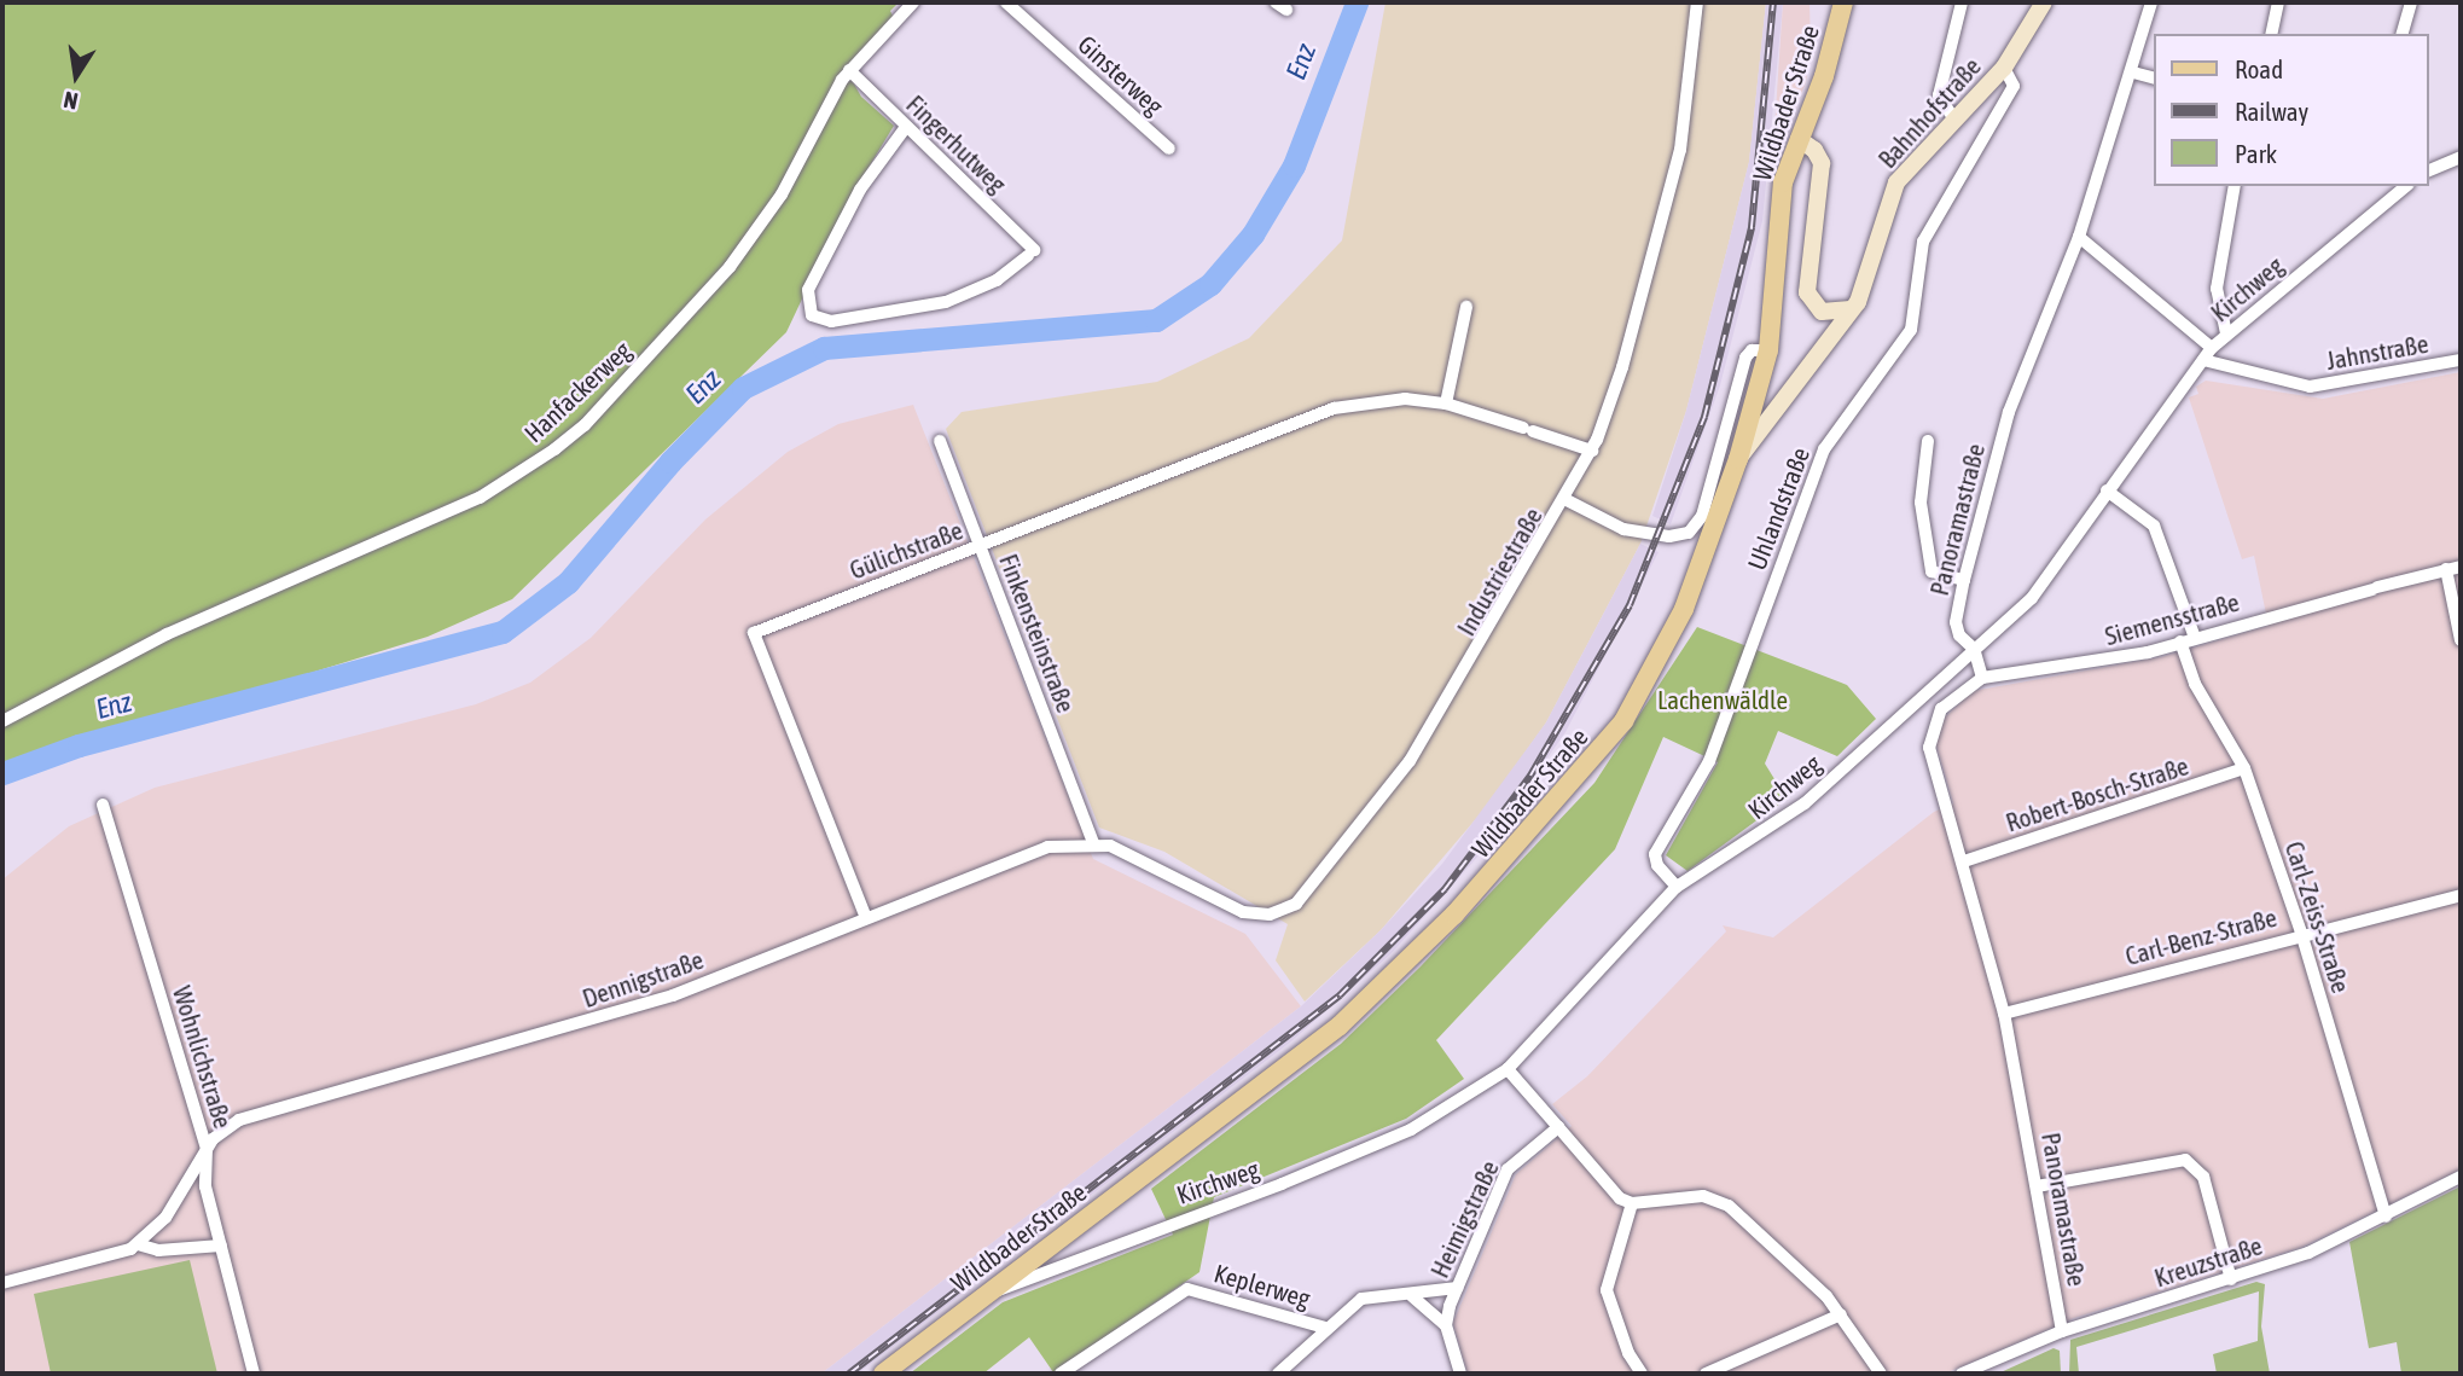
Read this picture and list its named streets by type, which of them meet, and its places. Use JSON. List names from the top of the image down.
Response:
{
  "streets": {
    "main road": ["Wildbader Straße", "Bahnhofstraße"],
    "street": [
      "Ginsterweg",
      "Fingerhutweg",
      "Kirchweg",
      "Jahnstraße",
      "Hanfackerweg",
      "Uhlandstraße",
      "Panoramastraße",
      "Gülichstraße",
      "Industriestraße",
      "Siemensstraße",
      "Finkensteinstraße",
      "Robert-Bosch-Straße",
      "Carl-Zeiss-Straße",
      "Carl-Benz-Straße",
      "Dennigstraße",
      "Wohnlichstraße",
      "Heimigstraße",
      "Kreuzstraße",
      "Keplerweg"
    ]
  },
  "crossings": [
    ["Wildbader Straße", "Bahnhofstraße"],
    ["Wildbader Straße", "Kirchweg"],
    ["Bahnhofstraße", "Uhlandstraße"],
    ["Fingerhutweg", "Hanfackerweg"],
    ["Kirchweg", "Jahnstraße"],
    ["Kirchweg", "Uhlandstraße"],
    ["Kirchweg", "Panoramastraße"],
    ["Panoramastraße", "Siemensstraße"],
    ["Panoramastraße", "Robert-Bosch-Straße"],
    ["Panoramastraße", "Carl-Benz-Straße"],
    ["Panoramastraße", "Kreuzstraße"],
    ["Gülichstraße", "Finkensteinstraße"],
    ["Gülichstraße", "Dennigstraße"],
    ["Industriestraße", "Finkensteinstraße"],
    ["Industriestraße", "Dennigstraße"],
    ["Siemensstraße", "Carl-Zeiss-Straße"],
    ["Finkensteinstraße", "Dennigstraße"],
    ["Robert-Bosch-Straße", "Carl-Zeiss-Straße"],
    ["Carl-Zeiss-Straße", "Carl-Benz-Straße"],
    ["Carl-Zeiss-Straße", "Kreuzstraße"],
    ["Dennigstraße", "Wohnlichstraße"]
  ],
  "water": ["Enz"],
  "parks": ["Lachenwäldle"],
  "legend": ["Road", "Railway", "Park"],
  "north": "bottom"
}
